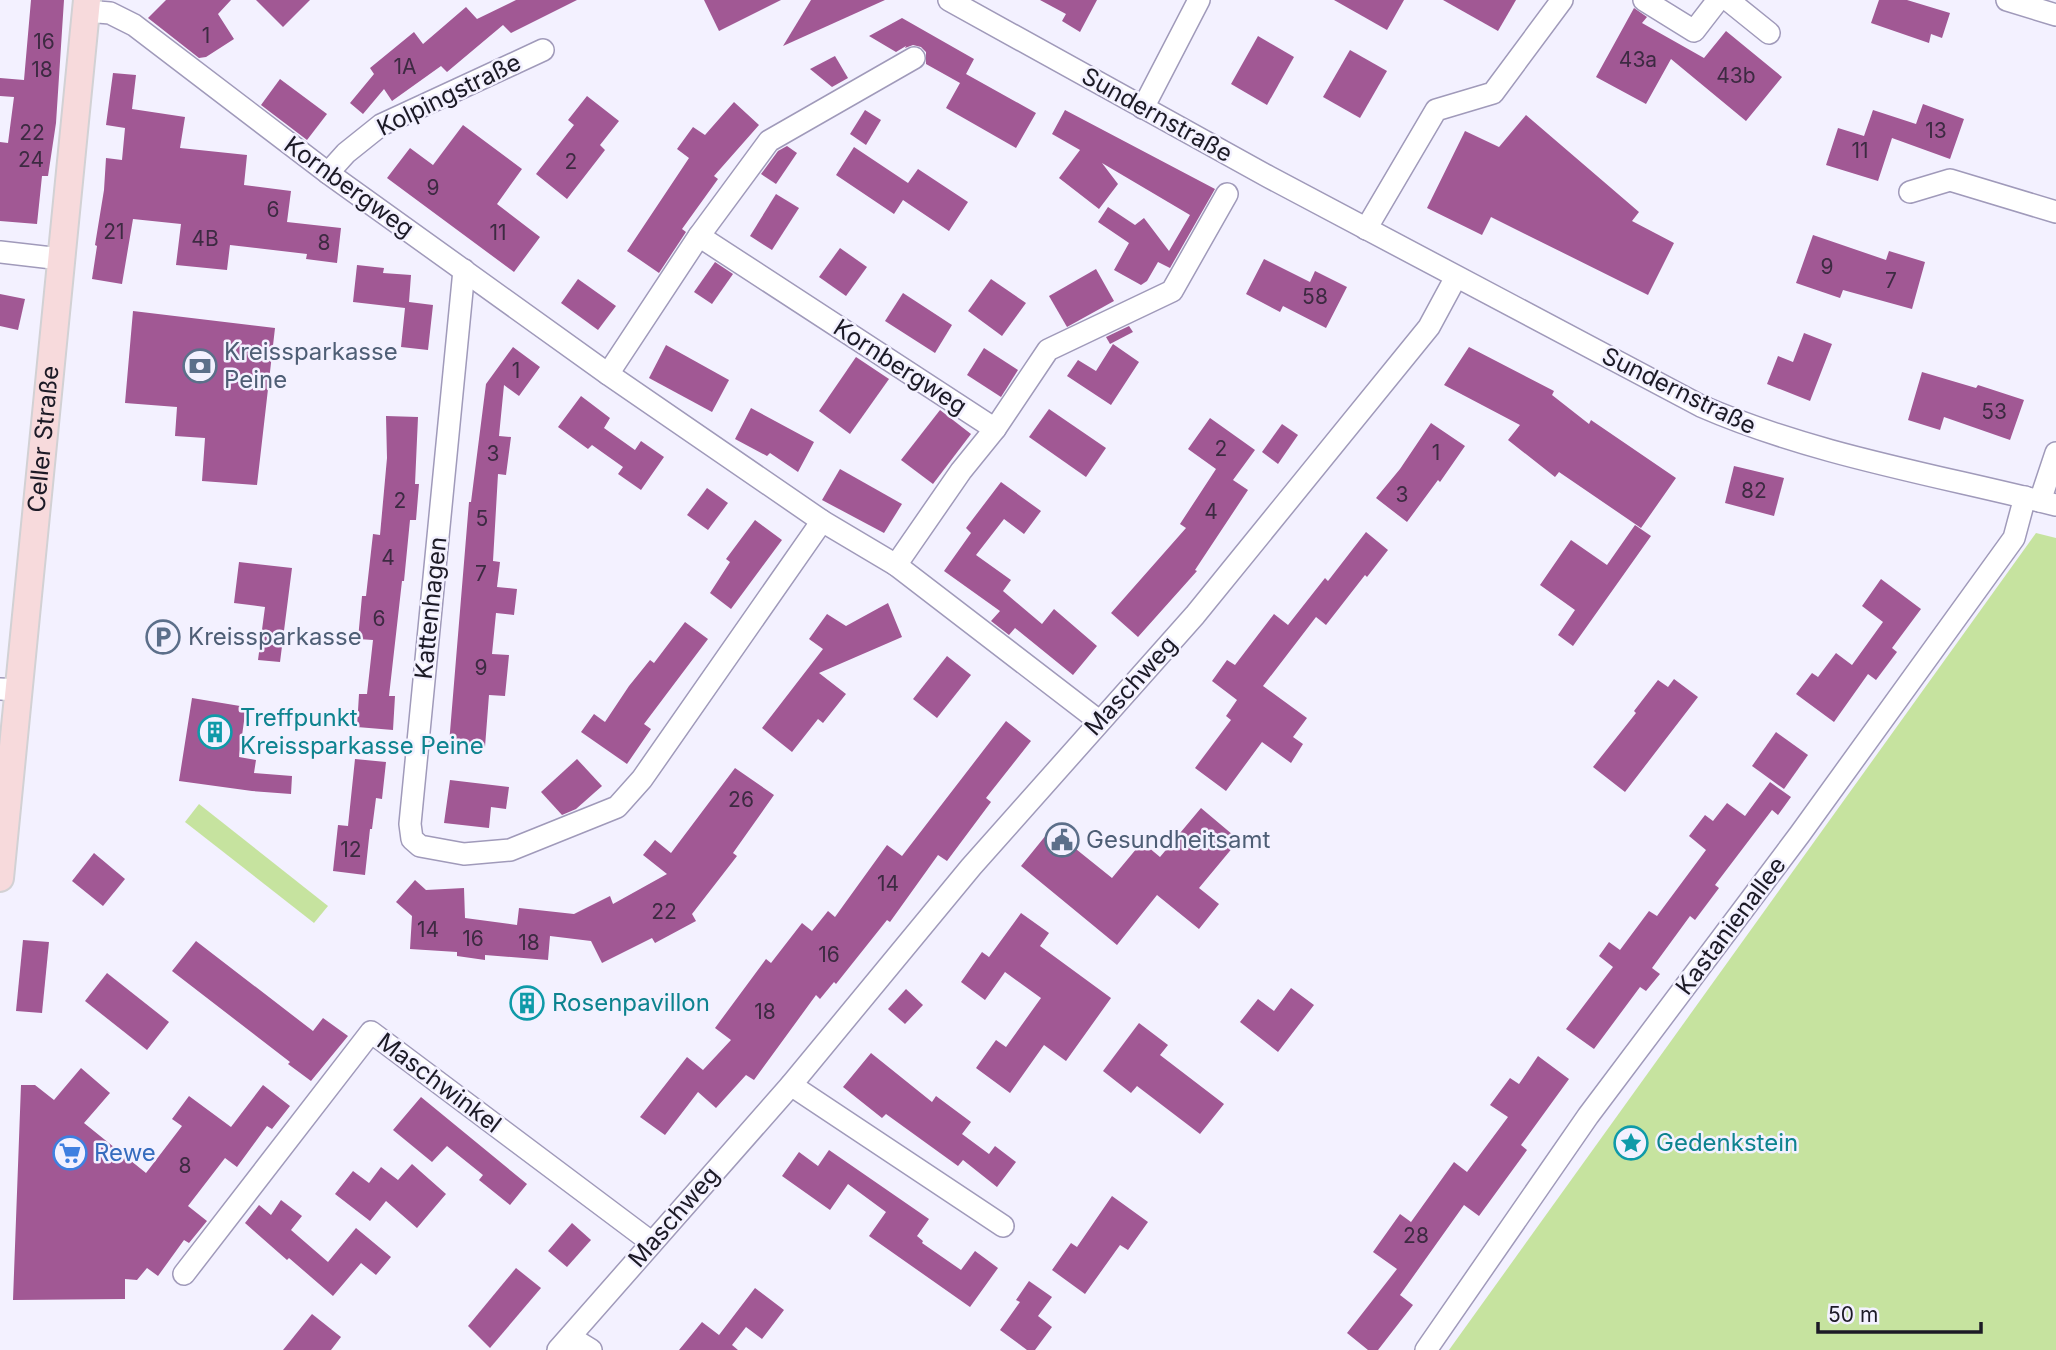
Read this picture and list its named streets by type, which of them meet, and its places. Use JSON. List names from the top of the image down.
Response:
{
  "streets": {
    "main road": ["Celler Straße"],
    "street": [
      "Kolpingstraße",
      "Sundernstraße",
      "Kornbergweg",
      "Kattenhagen",
      "Maschweg",
      "Kastanienallee",
      "Maschwinkel"
    ]
  },
  "crossings": [
    ["Kolpingstraße", "Kornbergweg"],
    ["Sundernstraße", "Maschweg"],
    ["Sundernstraße", "Kastanienallee"],
    ["Kornbergweg", "Celler Straße"],
    ["Kornbergweg", "Kattenhagen"],
    ["Kornbergweg", "Maschweg"],
    ["Maschweg", "Maschwinkel"]
  ],
  "places": {
    "bank": ["Kreissparkasse Peine"],
    "parking": ["Kreissparkasse"],
    "building": ["Treffpunkt Kreissparkasse Peine", "Rosenpavillon"],
    "public building": ["Gesundheitsamt"],
    "place": ["Gedenkstein"],
    "supermarket": ["Rewe"]
  },
  "house_numbers": [
    "1",
    "16",
    "43a",
    "1A",
    "18",
    "43b",
    "13",
    "22",
    "11",
    "24",
    "2",
    "9",
    "6",
    "21",
    "11",
    "4B",
    "8",
    "9",
    "7",
    "58",
    "1",
    "53",
    "2",
    "1",
    "3",
    "82",
    "3",
    "2",
    "4",
    "5",
    "4",
    "7",
    "6",
    "9",
    "26",
    "12",
    "14",
    "22",
    "14",
    "16",
    "18",
    "16",
    "18",
    "8",
    "28"
  ],
  "scale_bar": "50 m"
}
